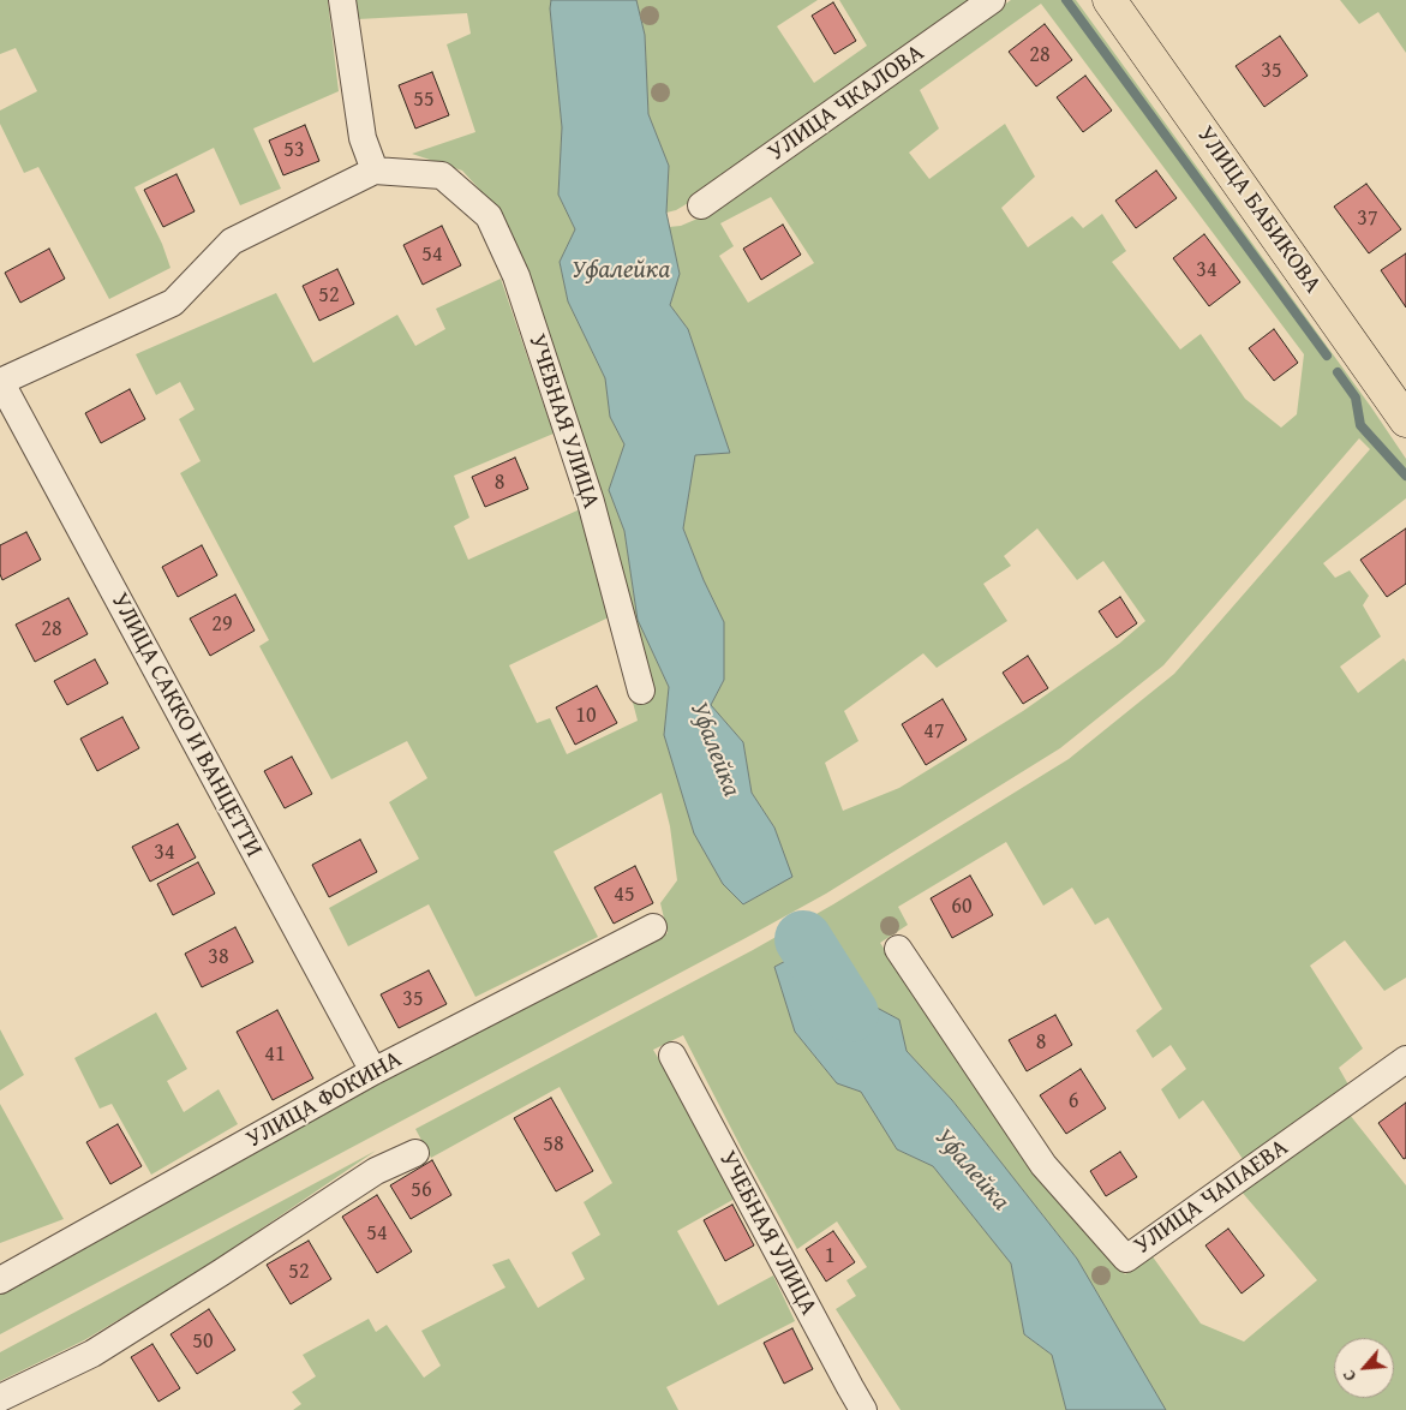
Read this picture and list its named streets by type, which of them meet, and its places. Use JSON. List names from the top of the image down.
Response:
{
  "streets": {
    "main road": ["УЛИЦА БАБИКОВА"],
    "street": [
      "УЛИЦА ЧКАЛОВА",
      "УЧЕБНАЯ УЛИЦА",
      "УЛИЦА САККО И ВАНЦЕТТИ",
      "УЛИЦА ФОКИНА",
      "УЛИЦА ЧАПАЕВА"
    ]
  },
  "crossings": [
    ["УЛИЦА САККО И ВАНЦЕТТИ", "УЛИЦА ФОКИНА"]
  ],
  "water": ["Уфалейка"],
  "house_numbers": [
    "28",
    "35",
    "55",
    "53",
    "37",
    "54",
    "34",
    "52",
    "8",
    "29",
    "28",
    "10",
    "47",
    "34",
    "45",
    "60",
    "38",
    "35",
    "8",
    "41",
    "6",
    "58",
    "56",
    "54",
    "1",
    "52",
    "50"
  ],
  "north": "bottom left"
}
